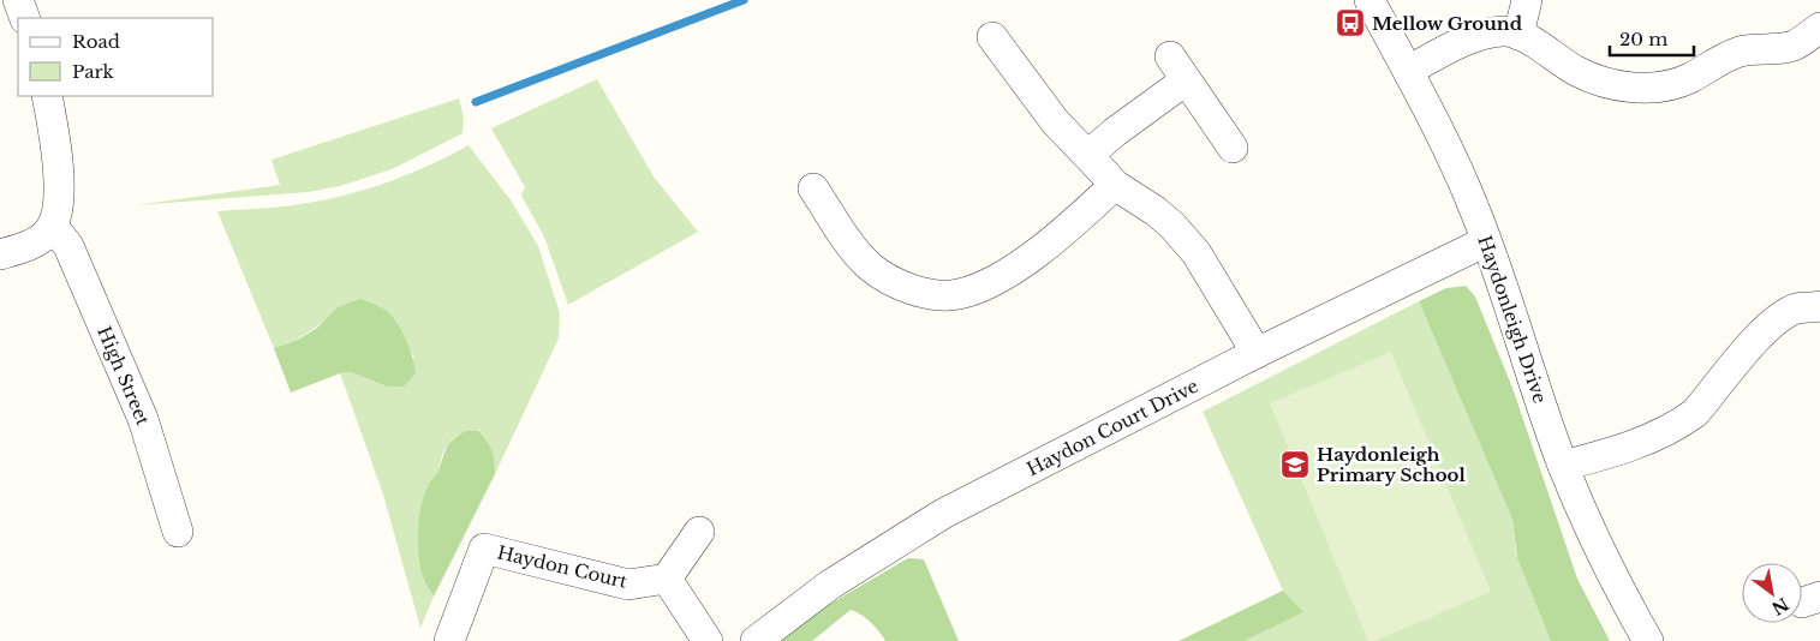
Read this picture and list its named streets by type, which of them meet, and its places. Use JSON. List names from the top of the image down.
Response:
{
  "streets": {
    "street": [
      "Haydonleigh Drive",
      "High Street",
      "Haydon Court Drive",
      "Haydon Court"
    ]
  },
  "crossings": [
    ["Haydonleigh Drive", "Haydon Court Drive"]
  ],
  "places": {
    "bus stop": ["Mellow Ground"],
    "school or university": ["Haydonleigh Primary School"]
  },
  "legend": ["Road", "Park"],
  "scale_bar": "20 m",
  "north": "bottom right"
}
